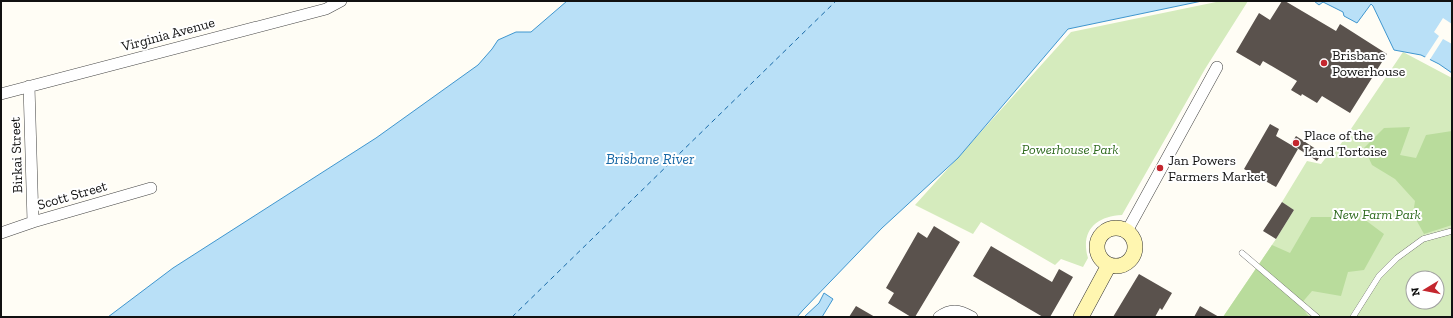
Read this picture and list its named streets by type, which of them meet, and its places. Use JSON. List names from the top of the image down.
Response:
{
  "streets": {
    "street": ["Virginia Avenue", "Birkai Street", "Scott Street"]
  },
  "crossings": [
    ["Virginia Avenue", "Birkai Street"],
    ["Birkai Street", "Scott Street"]
  ],
  "water": ["Brisbane River"],
  "parks": ["Powerhouse Park", "New Farm Park"],
  "places": ["Brisbane Powerhouse", "Place of the Land Tortoise", "Jan Powers Farmers Market"],
  "north": "left"
}
